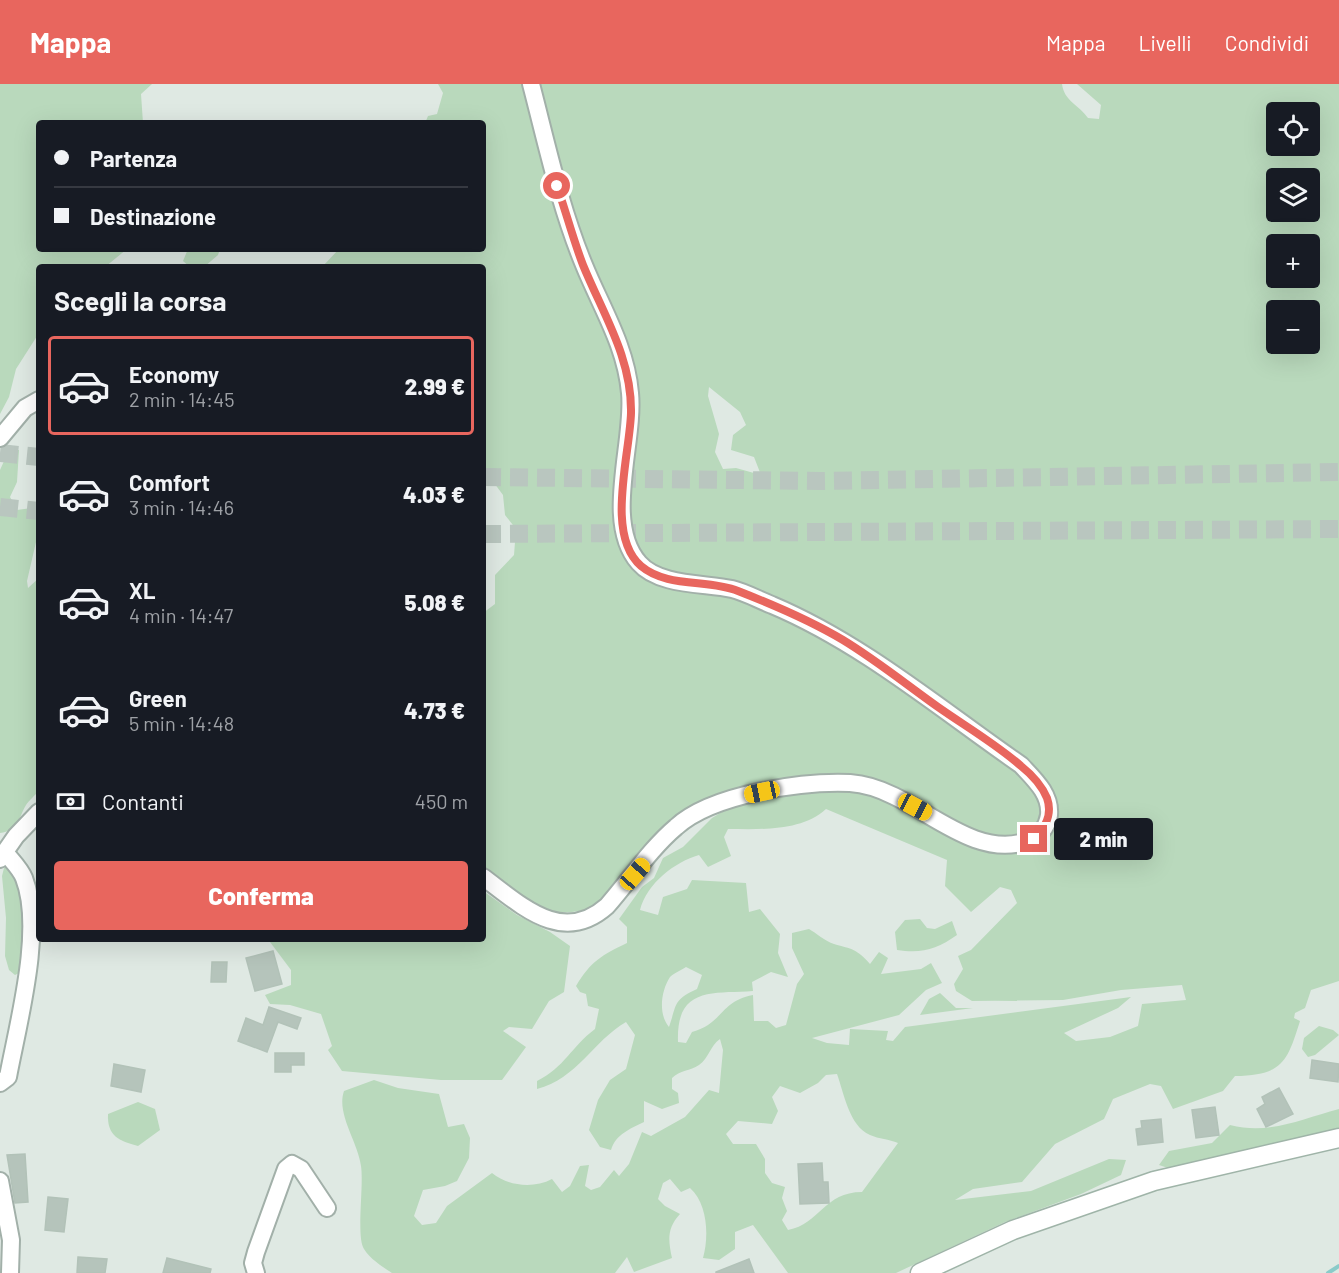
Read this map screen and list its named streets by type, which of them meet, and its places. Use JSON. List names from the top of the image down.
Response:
{
  "page": {
    "header": "Mappa",
    "nav": ["Mappa", "Livelli", "Condividi"],
    "map_buttons": ["+", "−"],
    "banner": ["Partenza", "Destinazione"],
    "heading": "Scegli la corsa",
    "list": [
      {
        "name": "Economy",
        "note": "2 min · 14:45",
        "value": "2.99 €"
      },
      {
        "name": "Comfort",
        "note": "3 min · 14:46",
        "value": "4.03 €"
      },
      {
        "name": "XL",
        "note": "4 min · 14:47",
        "value": "5.08 €"
      },
      {
        "name": "Green",
        "note": "5 min · 14:48",
        "value": "4.73 €"
      }
    ],
    "pay": ["Contanti", "450 m"],
    "bubble": "2 min",
    "buttons": "Conferma"
  }
}
